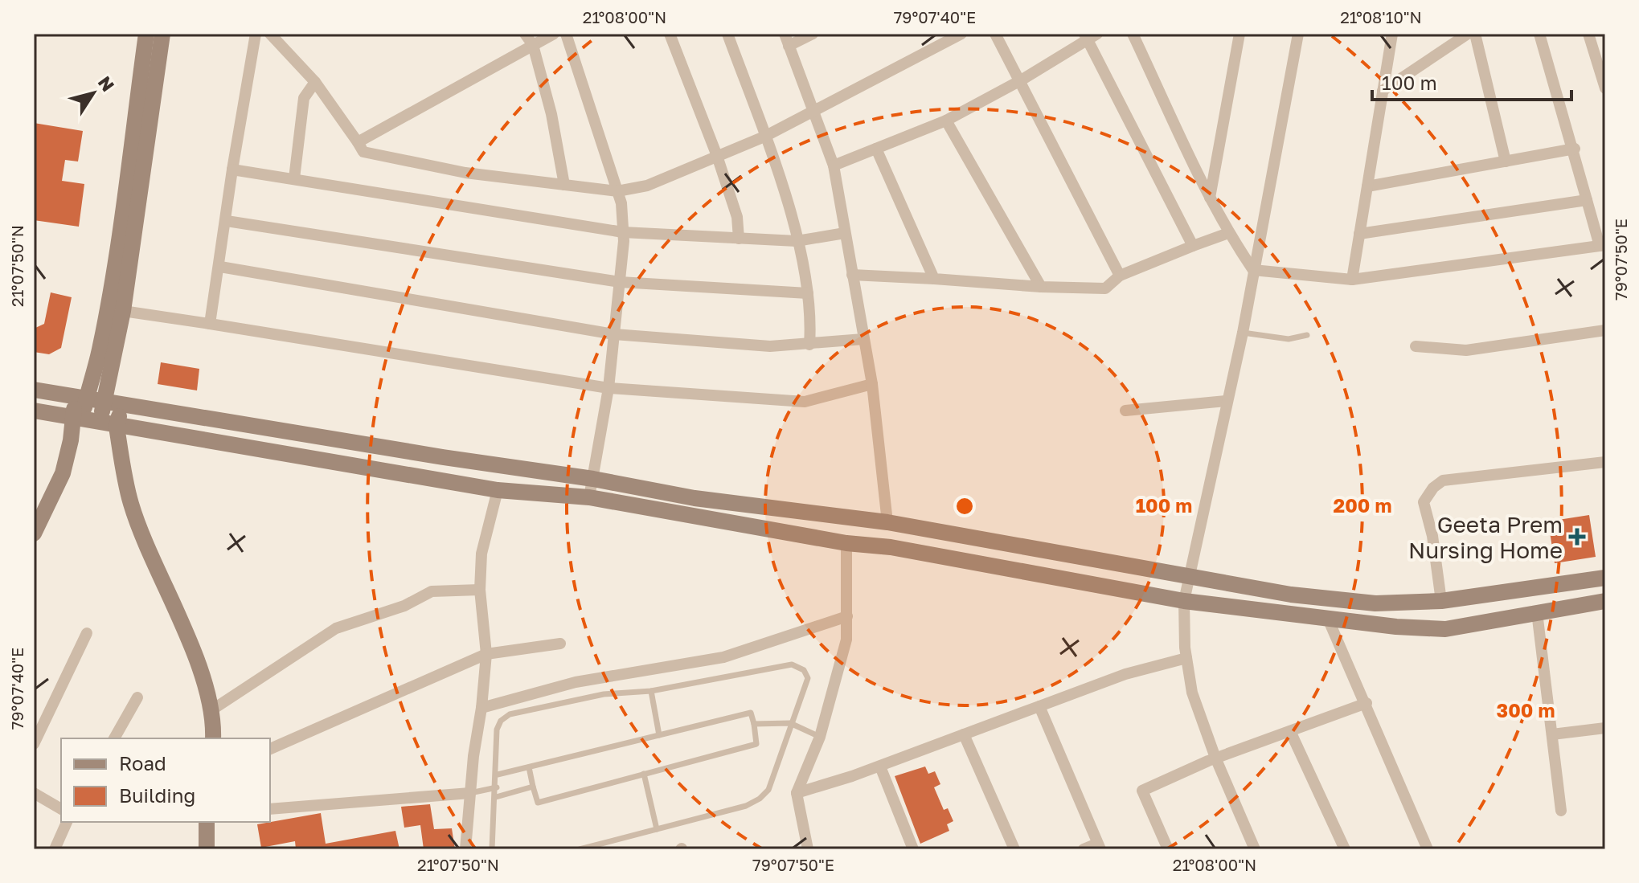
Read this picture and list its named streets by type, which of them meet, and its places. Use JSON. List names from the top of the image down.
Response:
{
  "places": {
    "health": ["Geeta Prem Nursing Home"]
  },
  "legend": ["Road", "Building"],
  "scale_bar": "100 m",
  "north": "top right",
  "coordinates": [
    "21°08'00\"N",
    "79°07'40\"E",
    "21°08'10\"N",
    "79°07'50\"E",
    "21°07'50\"N"
  ],
  "rings": ["100 m", "200 m", "300 m"]
}
